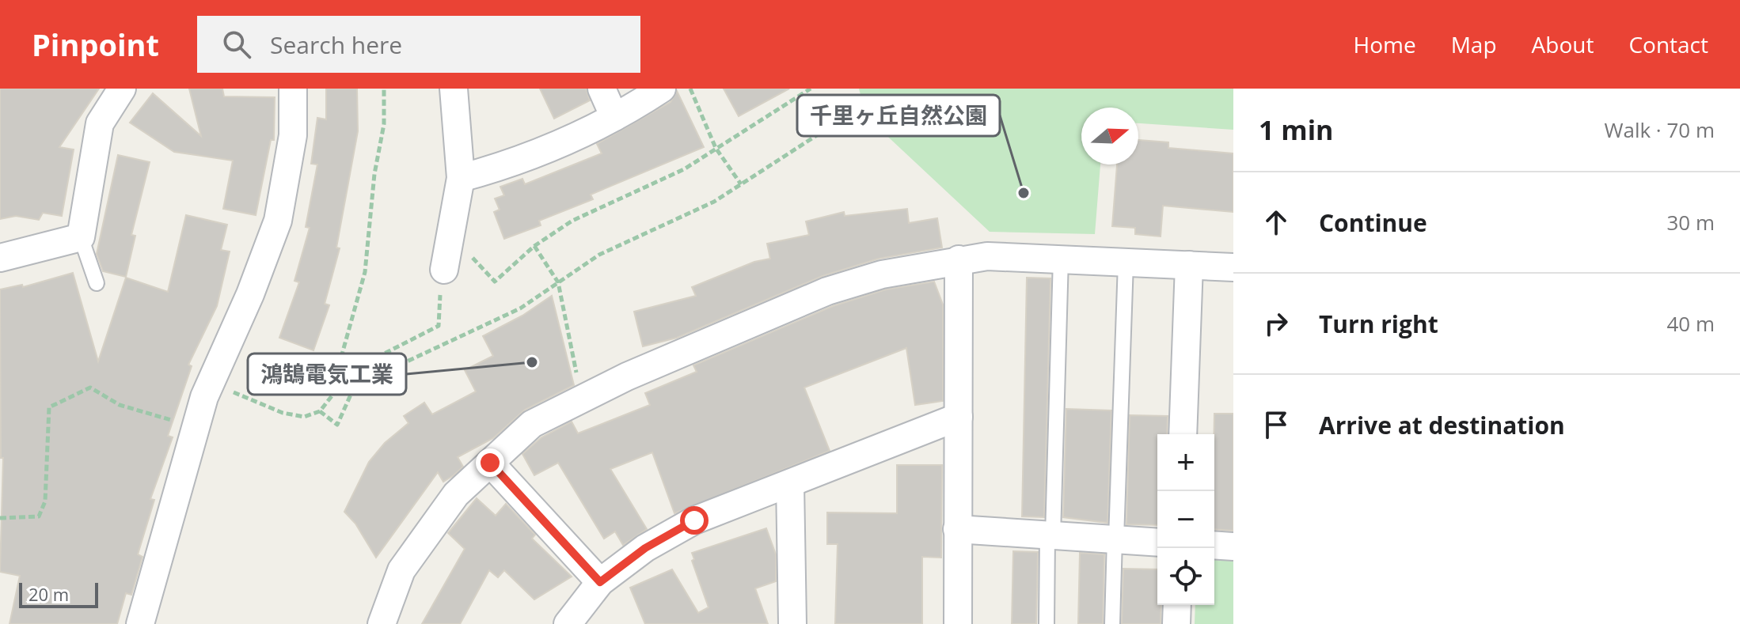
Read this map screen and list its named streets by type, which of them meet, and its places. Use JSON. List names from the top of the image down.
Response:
{
  "places": ["千里ヶ丘自然公園", "鴻鵠電気工業"],
  "scale_bar": "20 m",
  "north": "right",
  "page": {
    "header": "Pinpoint",
    "search": "Search here",
    "nav": [
      "Home",
      "Map",
      "About",
      "Contact"
    ],
    "heading": ["1 min", "Walk · 70 m"],
    "list": [
      ["Continue", "30 m"],
      ["Turn right", "40 m"],
      "Arrive at destination"
    ],
    "map_buttons": ["+", "−"],
    "scale": "20 m"
  }
}
